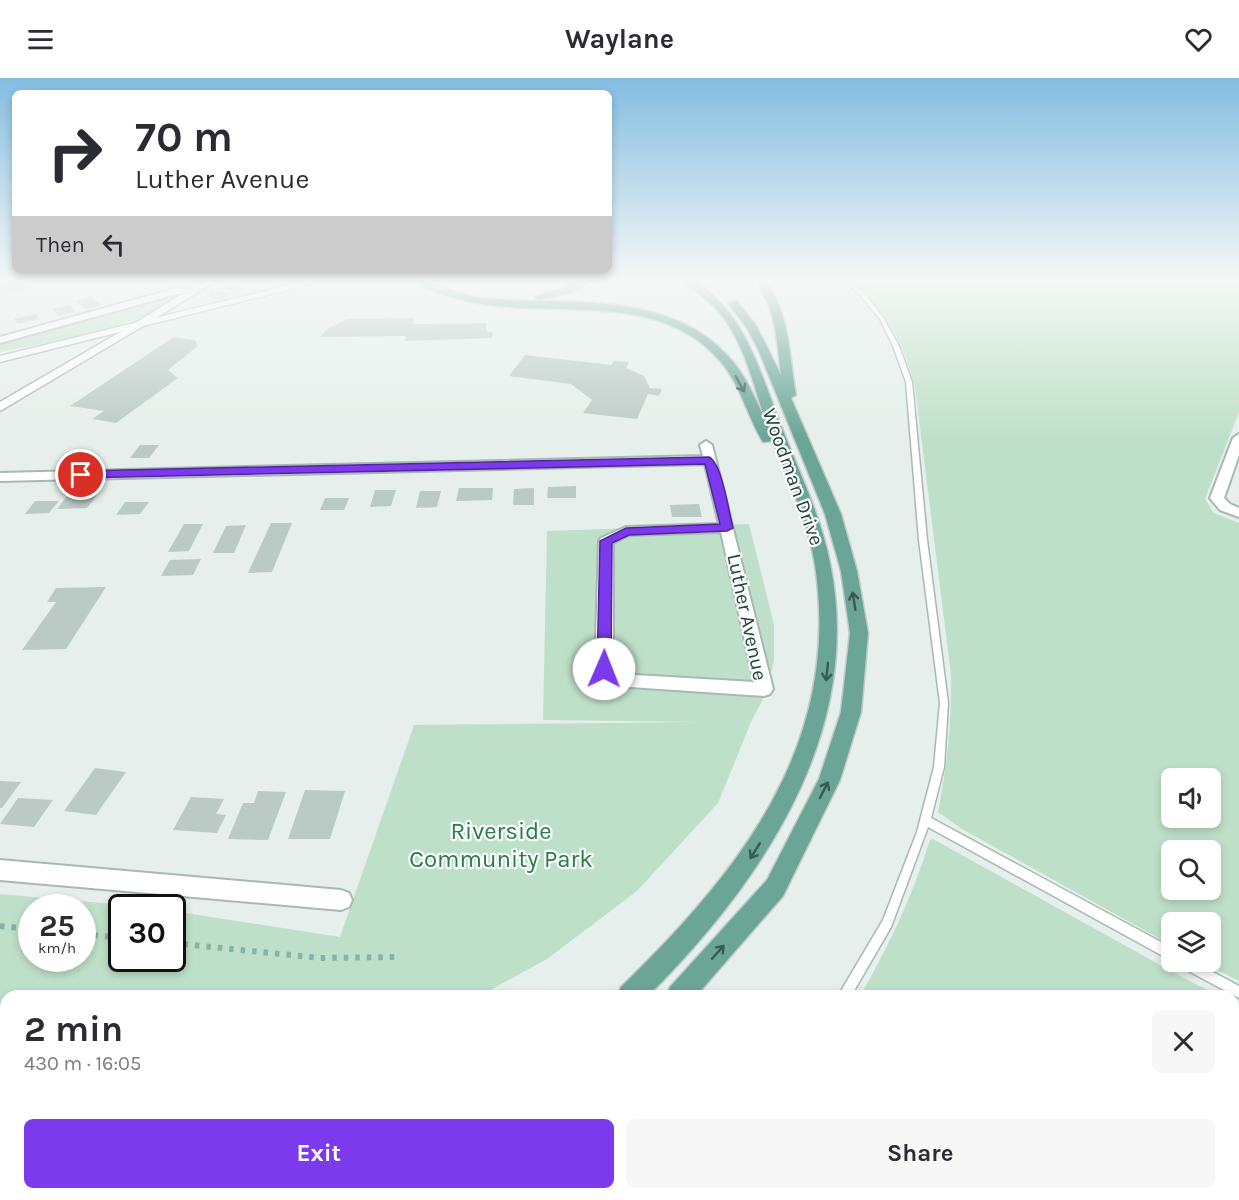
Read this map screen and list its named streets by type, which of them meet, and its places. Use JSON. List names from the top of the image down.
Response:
{
  "streets": {
    "main road": ["Woodman Drive"],
    "street": ["Luther Avenue"]
  },
  "parks": ["Riverside Community Park"],
  "page": {
    "header": "Waylane",
    "turn": ["70 m", "Luther Avenue"],
    "then": "Then",
    "speed": "25 km/h",
    "limit": "30",
    "heading": ["2 min", "430 m · 16:05"],
    "buttons": ["Exit", "Share"]
  }
}
